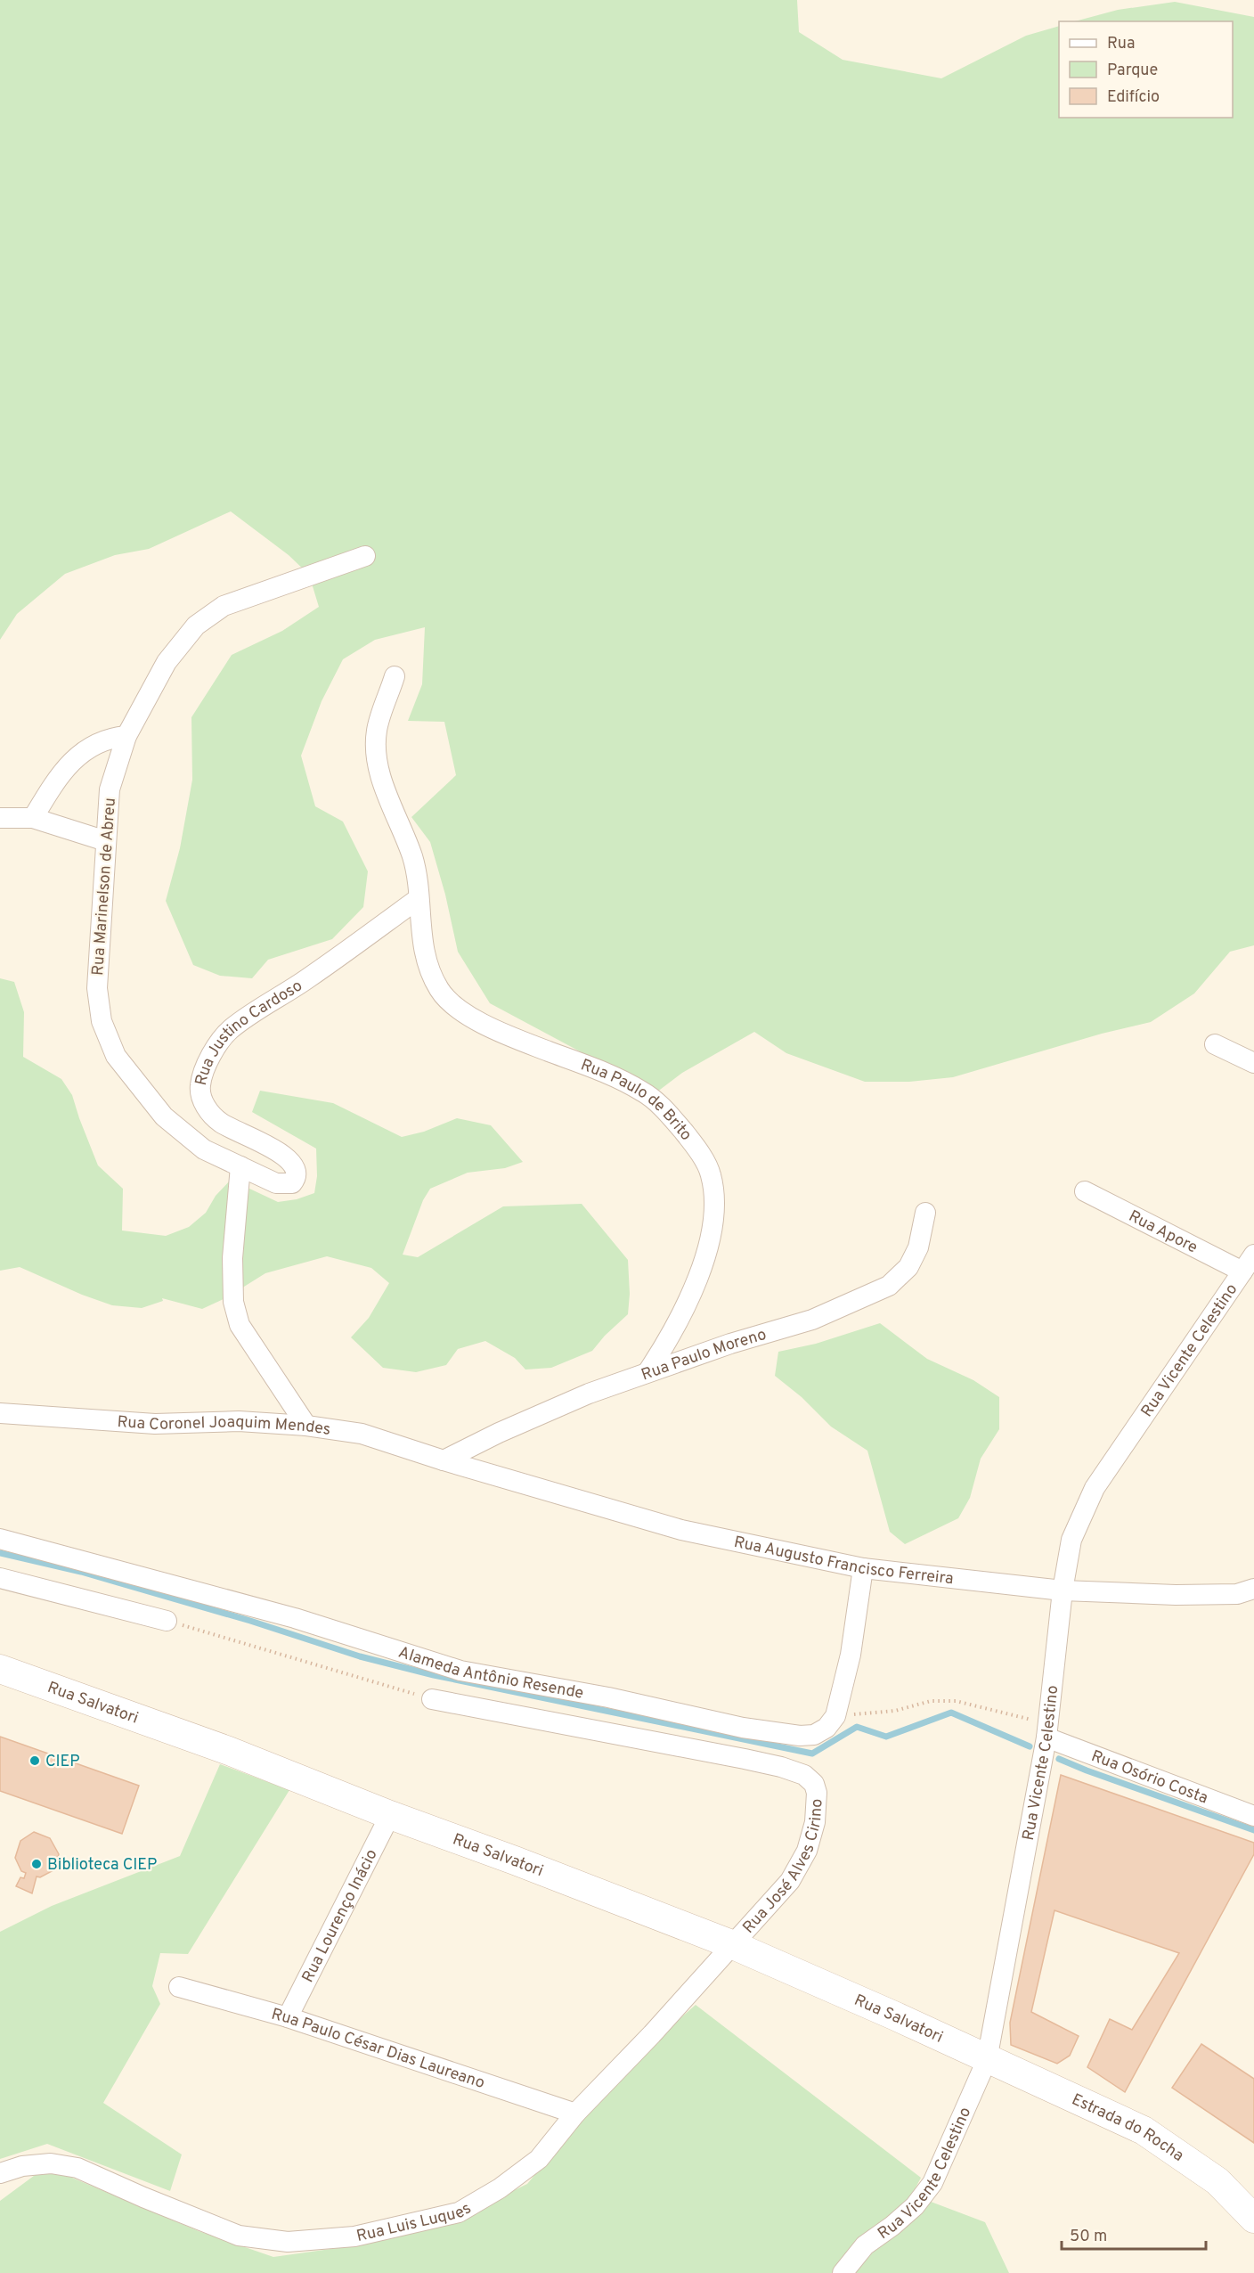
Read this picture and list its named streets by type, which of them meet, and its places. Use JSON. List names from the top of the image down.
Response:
{
  "streets": {
    "street": [
      "Rua Marinelson de Abreu",
      "Rua Justino Cardoso",
      "Rua Paulo de Brito",
      "Rua Apore",
      "Rua Vicente Celestino",
      "Rua Paulo Moreno",
      "Rua Coronel Joaquim Mendes",
      "Rua Augusto Francisco Ferreira",
      "Alameda Antônio Resende",
      "Rua Salvatori",
      "Rua Osório Costa",
      "Rua José Alves Cirino",
      "Rua Lourenço Inácio",
      "Rua Paulo César Dias Laureano",
      "Estrada do Rocha",
      "Rua Luis Luques"
    ]
  },
  "crossings": [
    ["Rua Marinelson de Abreu", "Rua Justino Cardoso"],
    ["Rua Justino Cardoso", "Rua Paulo de Brito"],
    ["Rua Paulo de Brito", "Rua Paulo Moreno"],
    ["Rua Apore", "Rua Vicente Celestino"],
    ["Rua Vicente Celestino", "Rua Augusto Francisco Ferreira"],
    ["Rua Vicente Celestino", "Rua Salvatori"],
    ["Rua Vicente Celestino", "Rua Osório Costa"],
    ["Rua Vicente Celestino", "Estrada do Rocha"],
    ["Rua Paulo Moreno", "Rua Coronel Joaquim Mendes"],
    ["Rua Paulo Moreno", "Rua Augusto Francisco Ferreira"],
    ["Rua Coronel Joaquim Mendes", "Rua Augusto Francisco Ferreira"],
    ["Rua Salvatori", "Rua José Alves Cirino"],
    ["Rua Salvatori", "Rua Lourenço Inácio"],
    ["Rua Salvatori", "Estrada do Rocha"],
    ["Rua Salvatori", "Rua Luis Luques"],
    ["Rua José Alves Cirino", "Rua Luis Luques"],
    ["Rua Lourenço Inácio", "Rua Paulo César Dias Laureano"],
    ["Rua Paulo César Dias Laureano", "Rua Luis Luques"]
  ],
  "places": ["CIEP", "Biblioteca CIEP"],
  "legend": ["Rua", "Parque", "Edifício"],
  "scale_bar": "50 m"
}
